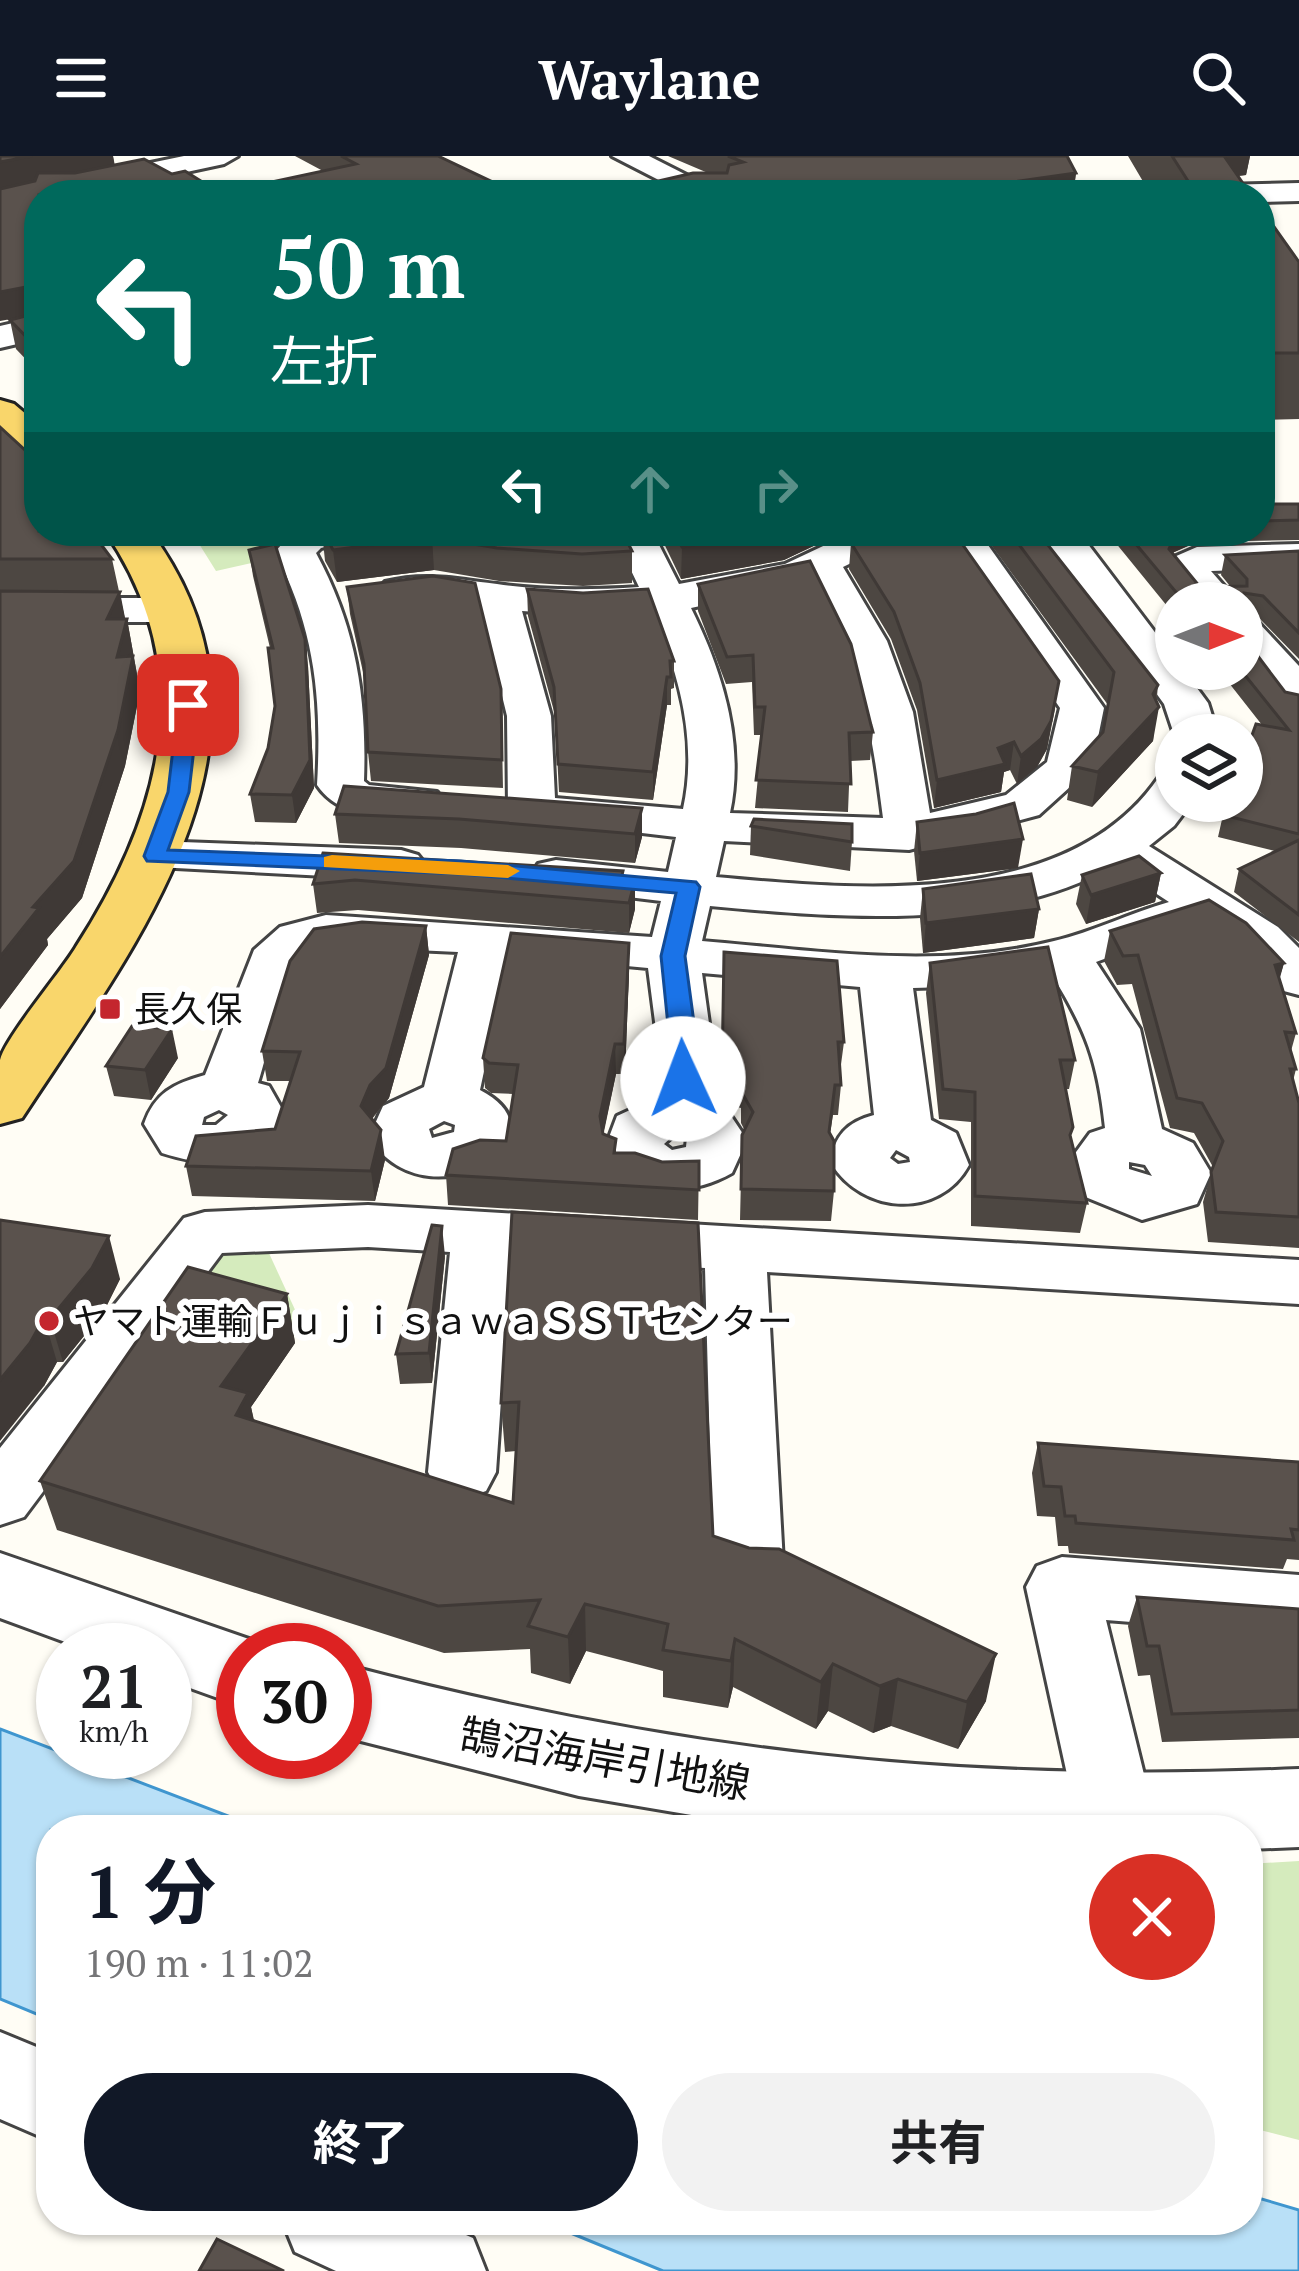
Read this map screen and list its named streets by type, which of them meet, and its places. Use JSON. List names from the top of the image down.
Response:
{
  "streets": {
    "street": ["鵠沼海岸引地線"]
  },
  "places": {
    "transit": ["長久保"],
    "other": ["ヤマト運輸ＦｕｊｉｓａｗａＳＳＴセンター"]
  },
  "north": "right",
  "page": {
    "header": "Waylane",
    "turn": ["50 m", "左折"],
    "speed": "21 km/h",
    "limit": "30",
    "heading": ["1 分", "190 m · 11:02"],
    "buttons": ["終了", "共有"]
  }
}
